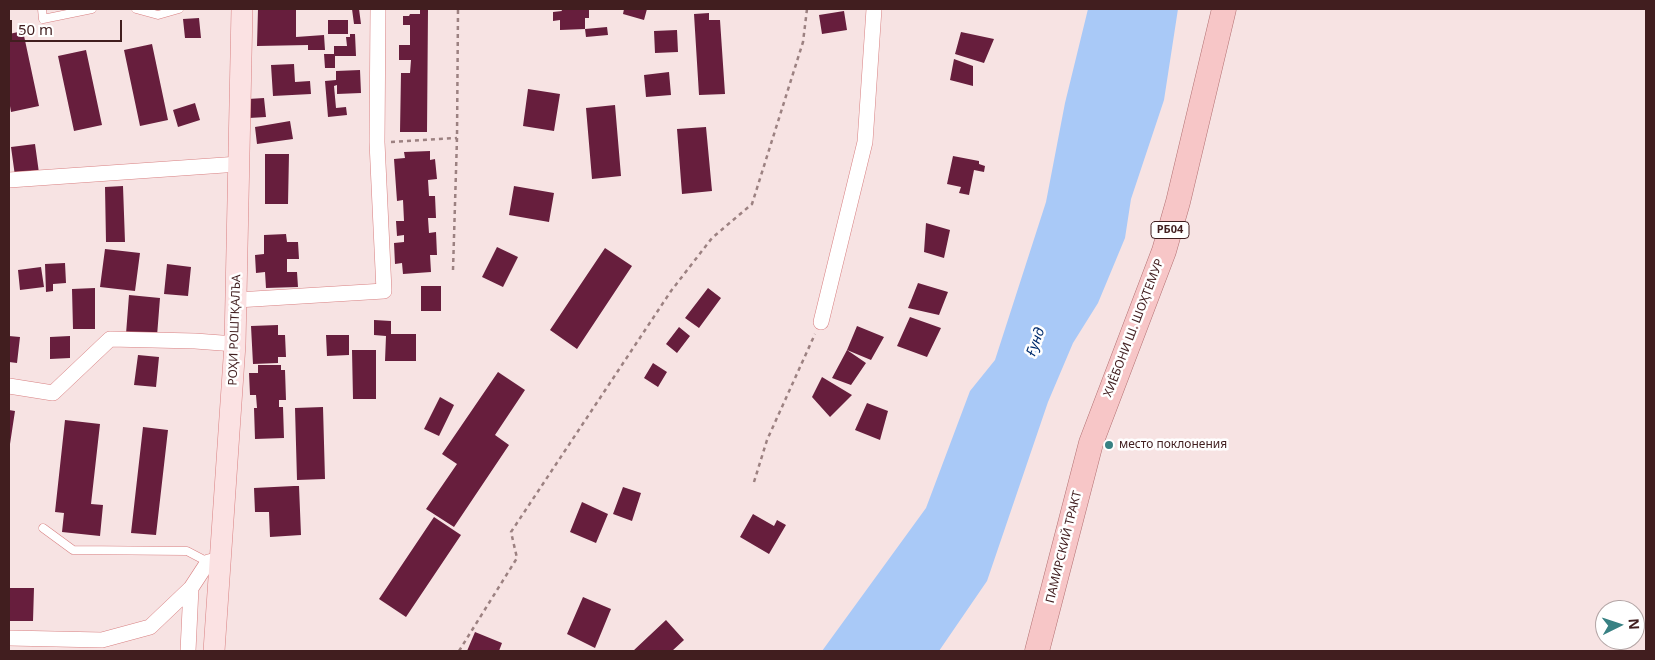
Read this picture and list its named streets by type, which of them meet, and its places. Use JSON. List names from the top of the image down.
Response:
{
  "streets": {
    "main road": [
      "РБ04",
      "ХИЁБОНИ Ш. ШОҲТЕМУР",
      "РОҲИ РОШТҚАЛЪА",
      "ПАМИРСКИЙ ТРАКТ"
    ]
  },
  "crossings": [
    ["ХИЁБОНИ Ш. ШОҲТЕМУР", "ПАМИРСКИЙ ТРАКТ"]
  ],
  "water": ["Ғунд"],
  "places": ["место поклонения"],
  "scale_bar": "50 m",
  "north": "right"
}
